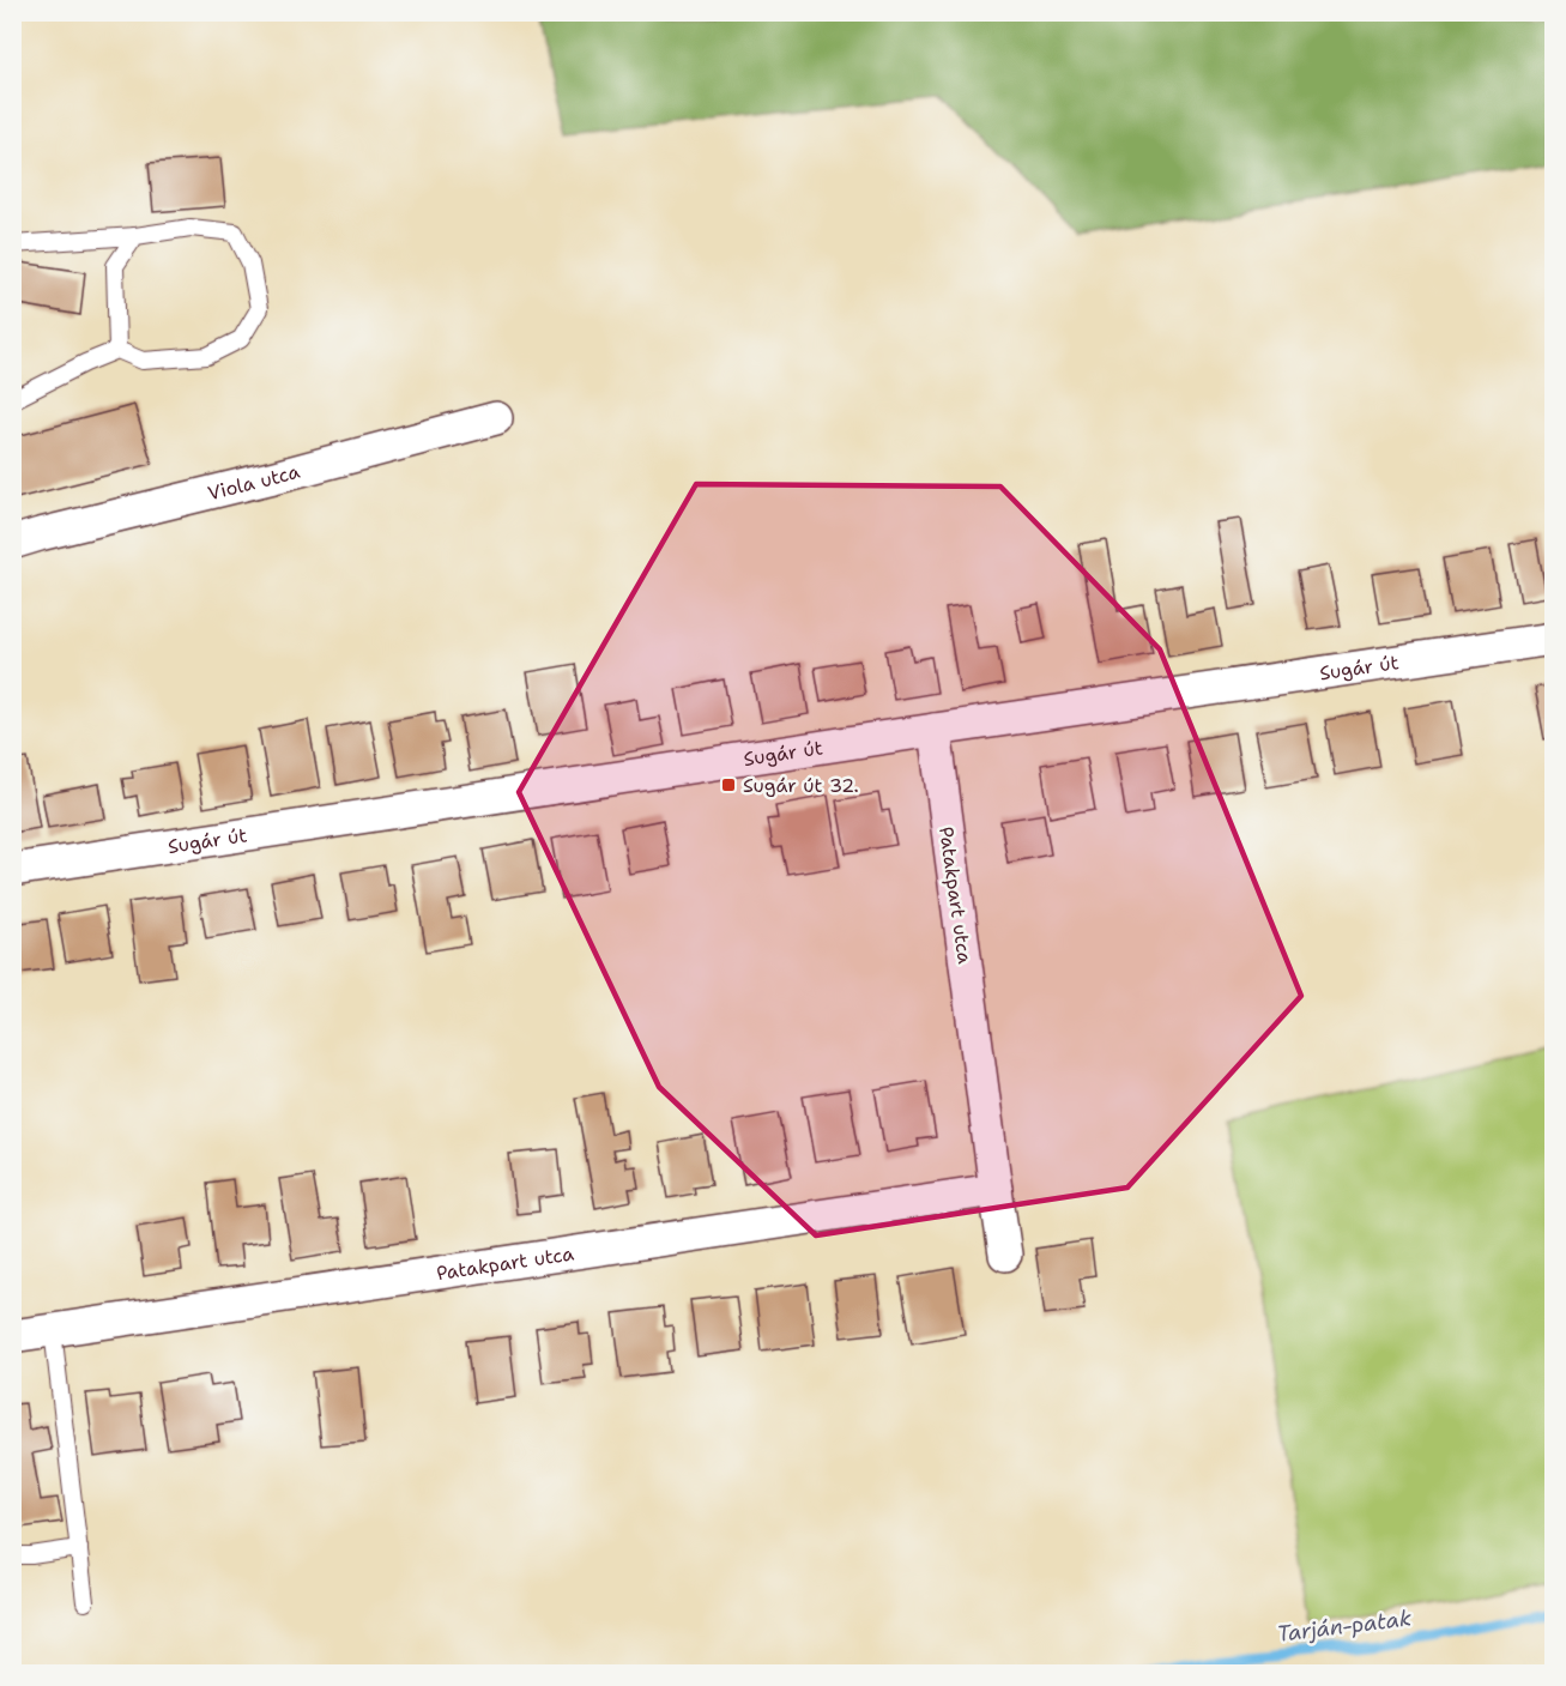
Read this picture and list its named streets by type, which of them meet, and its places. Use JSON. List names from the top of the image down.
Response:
{
  "streets": {
    "street": ["Viola utca", "Sugár út", "Patakpart utca"]
  },
  "crossings": [
    ["Sugár út", "Patakpart utca"]
  ],
  "water": ["Tarján-patak"],
  "places": {
    "transit": ["Sugár út 32."]
  }
}
